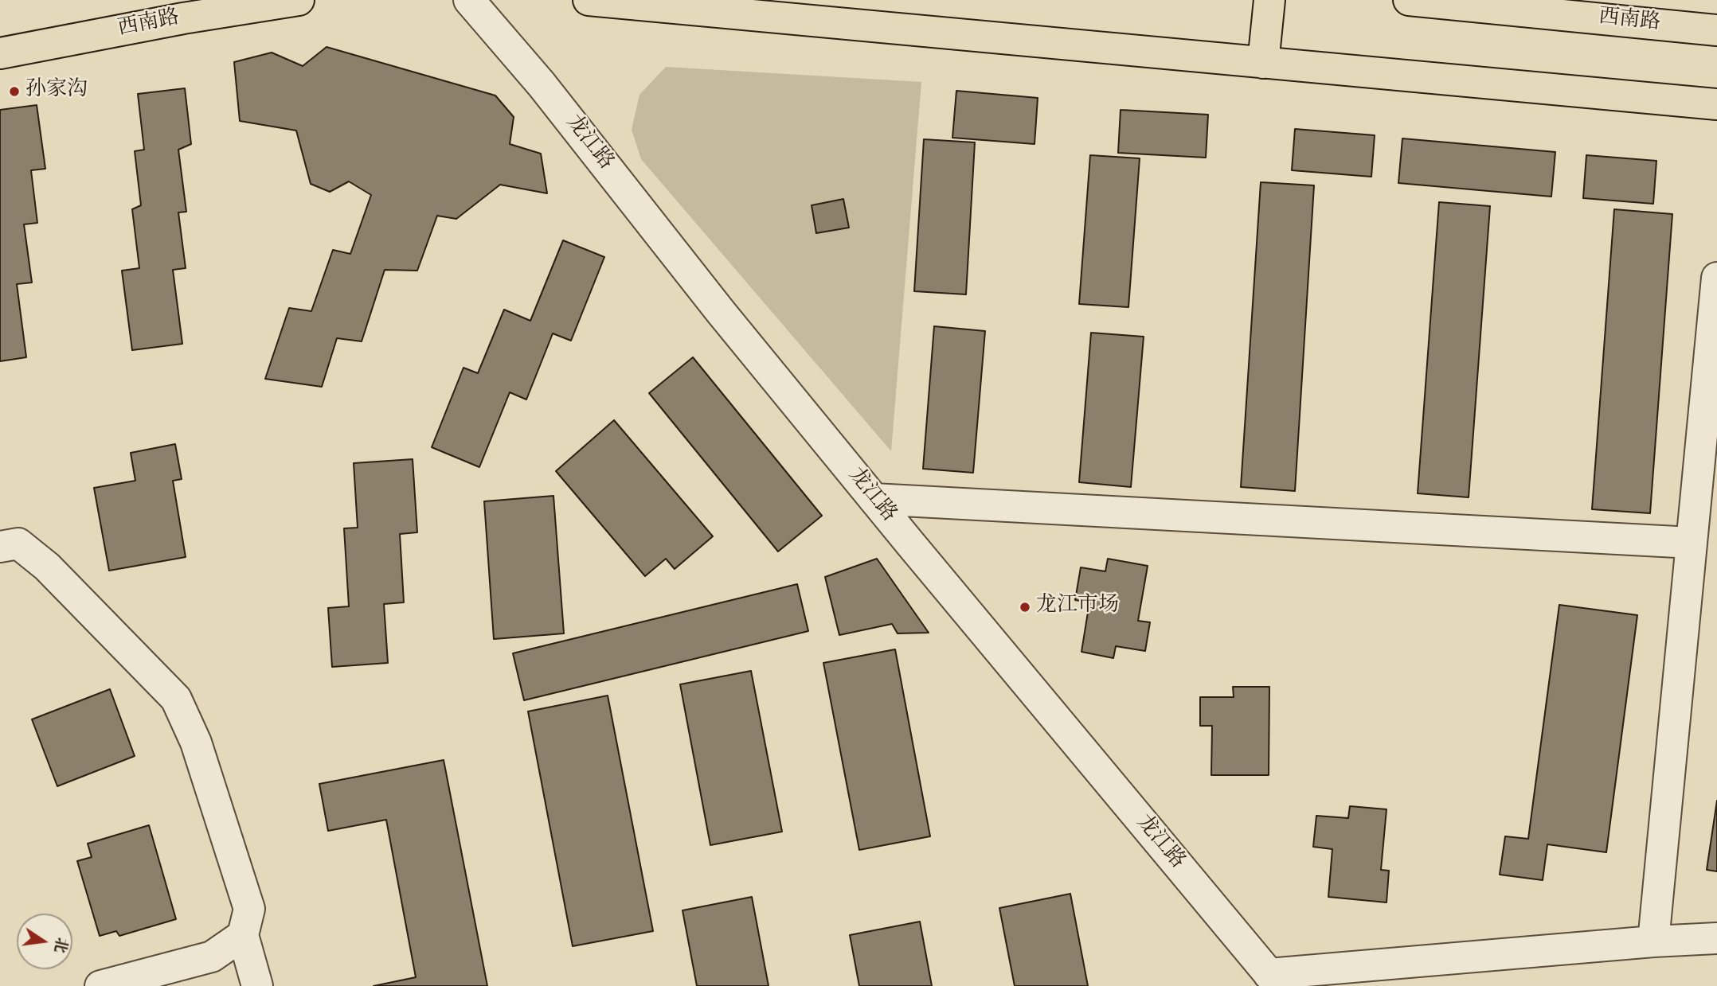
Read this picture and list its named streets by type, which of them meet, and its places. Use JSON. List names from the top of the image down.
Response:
{
  "streets": {
    "main road": ["西南路"],
    "street": ["龙江路"]
  },
  "places": ["孙家沟", "龙江市场"],
  "north": "right"
}
